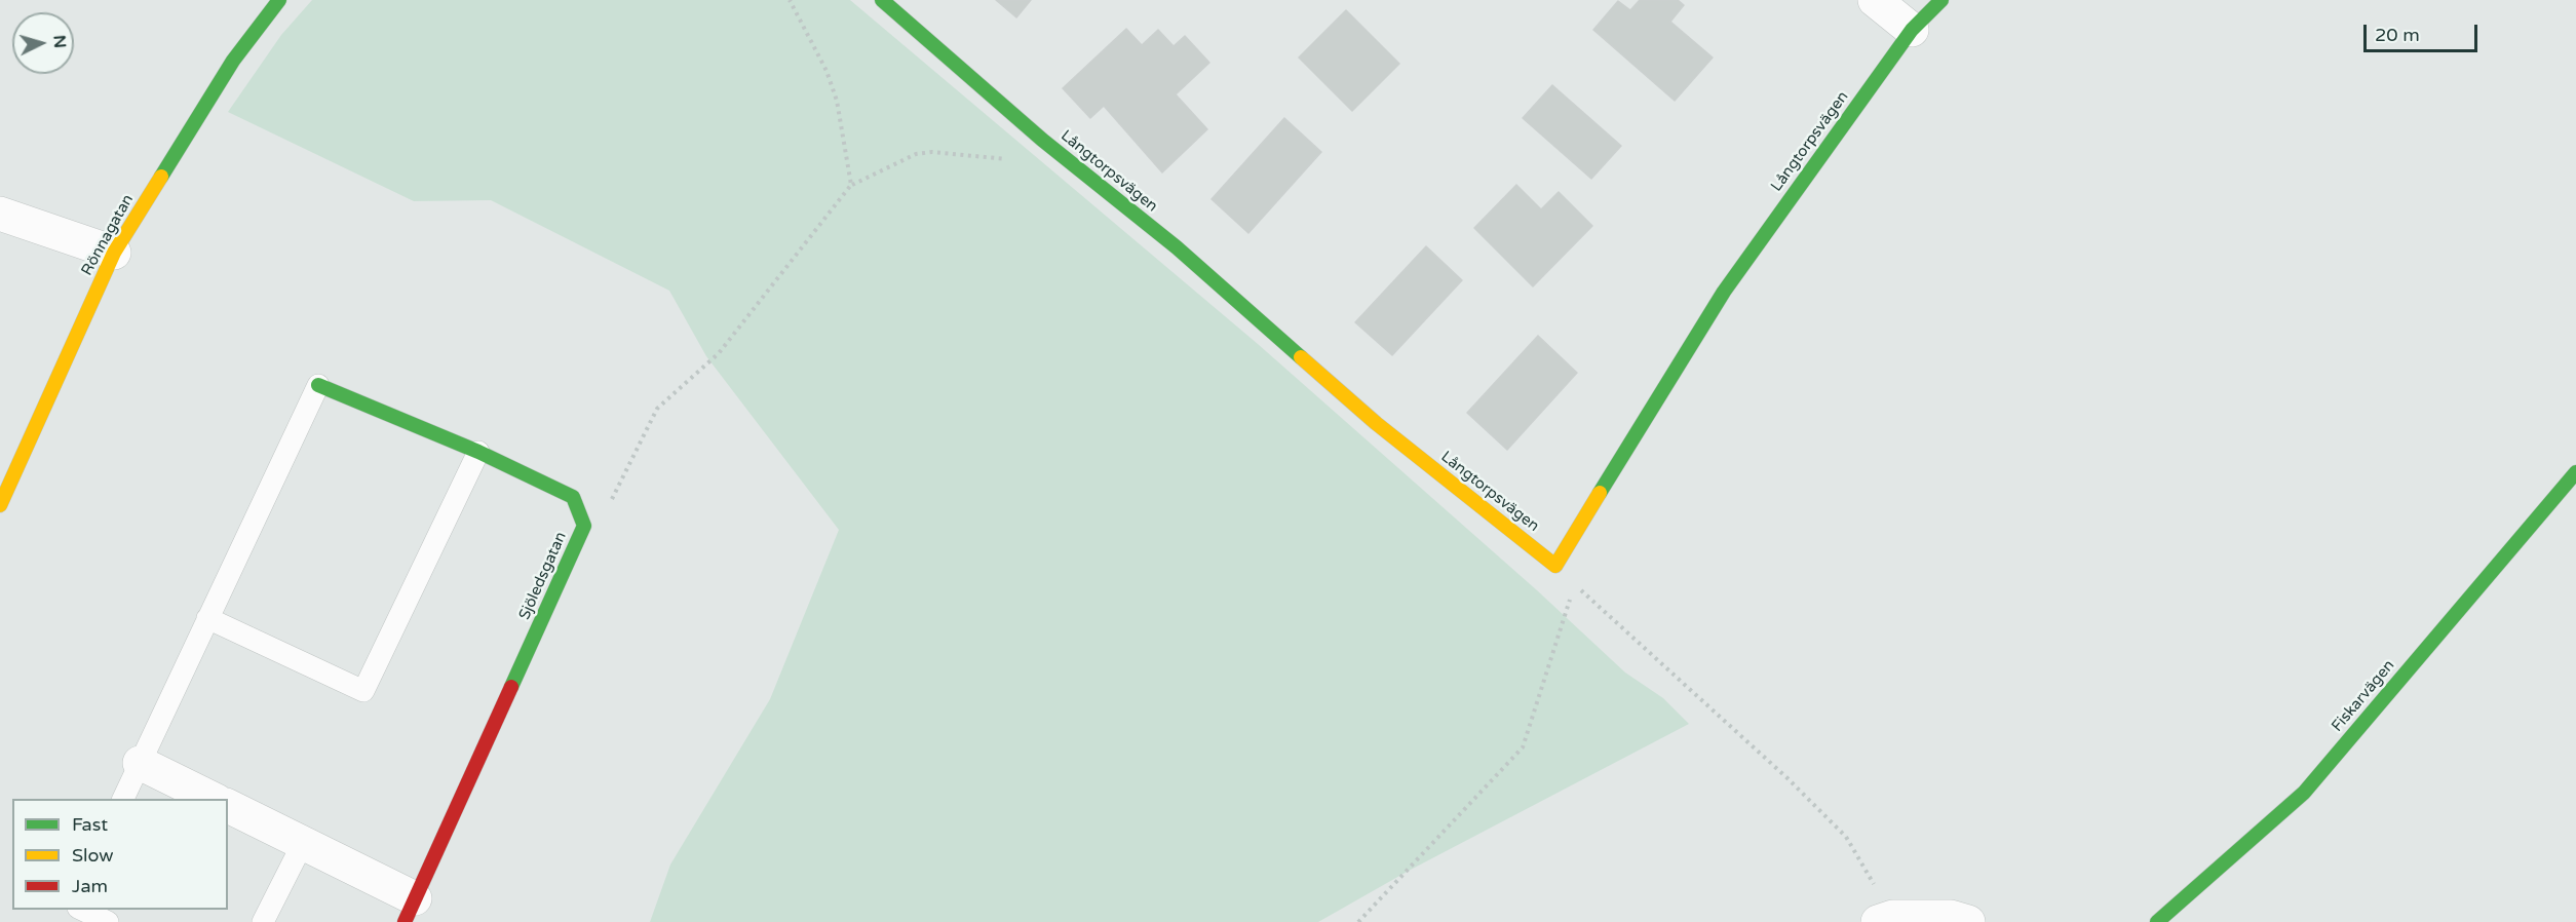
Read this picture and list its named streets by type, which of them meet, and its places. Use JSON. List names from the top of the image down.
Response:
{
  "streets": {
    "street": [
      "Långtorpsvägen",
      "Rönnagatan",
      "Sjöledsgatan",
      "Fiskarvägen"
    ]
  },
  "legend": ["Fast", "Slow", "Jam"],
  "scale_bar": "20 m",
  "north": "right"
}
